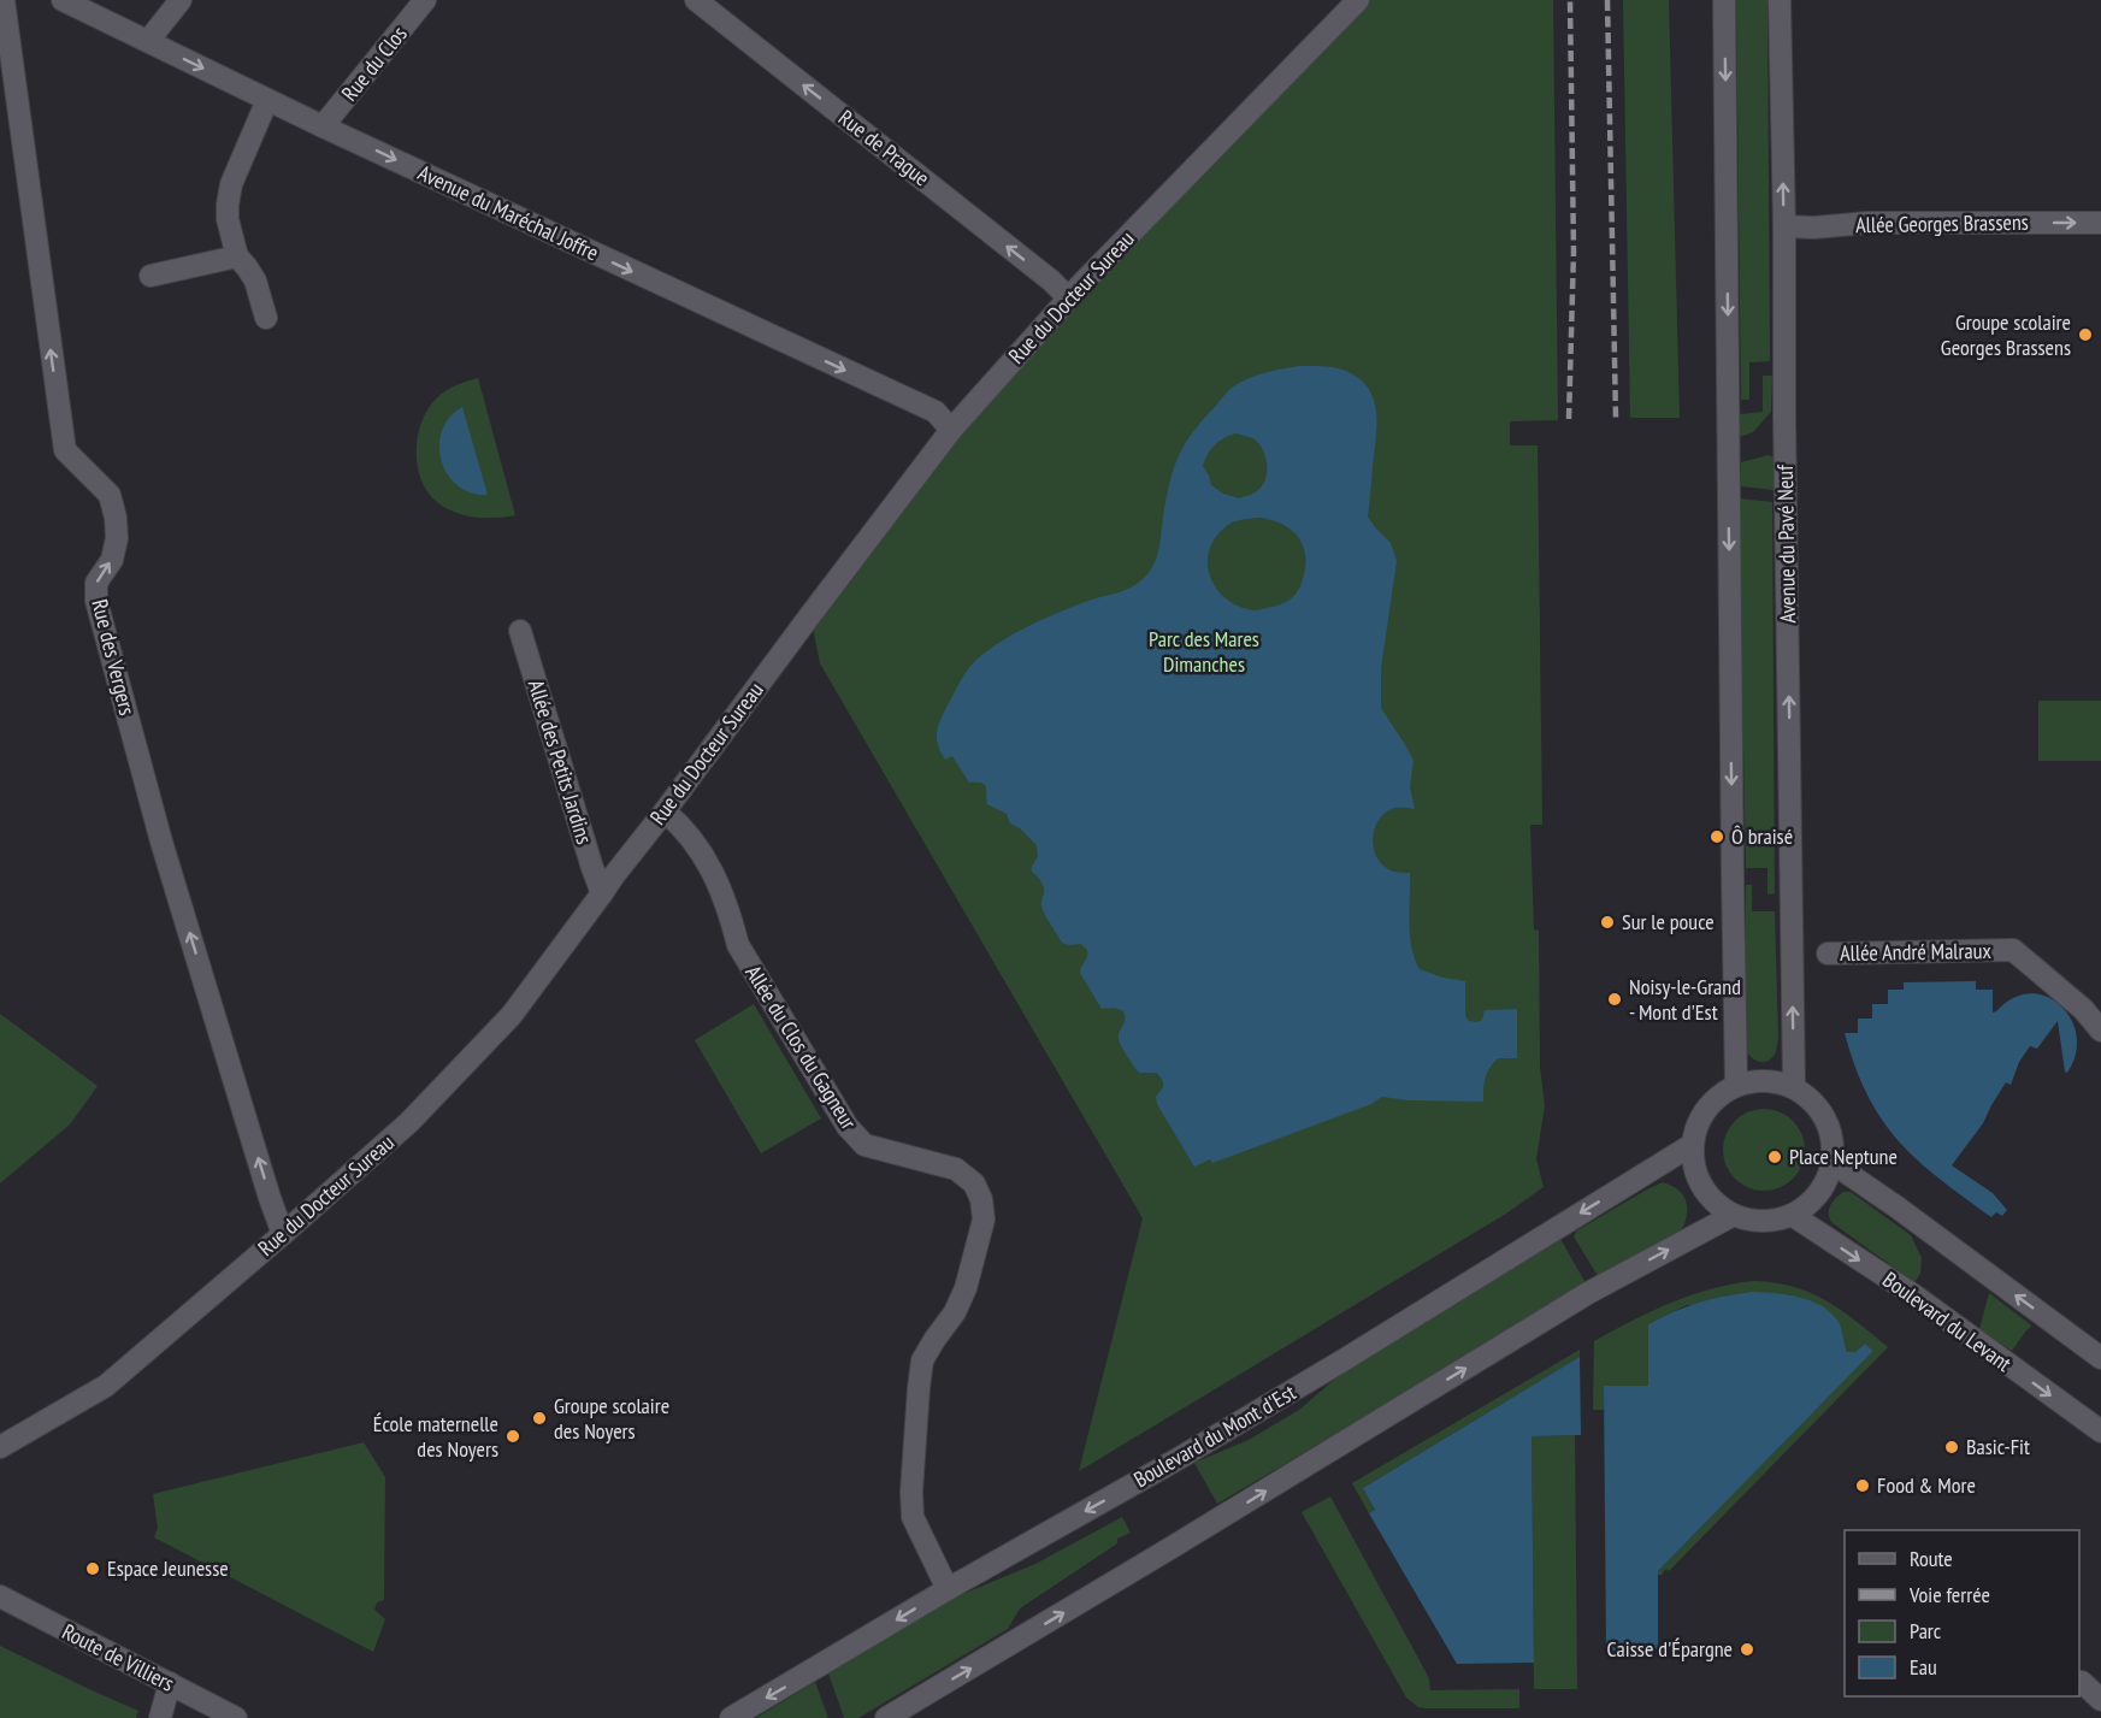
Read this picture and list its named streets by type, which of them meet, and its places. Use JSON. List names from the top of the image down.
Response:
{
  "streets": {
    "street": [
      "Rue du Clos",
      "Rue de Prague",
      "Avenue du Maréchal Joffre",
      "Allée Georges Brassens",
      "Rue du Docteur Sureau",
      "Avenue du Pavé Neuf",
      "Rue des Vergers",
      "Allée des Petits Jardins",
      "Allée André Malraux",
      "Allée du Clos du Gagneur",
      "Boulevard du Levant",
      "Boulevard du Mont d'Est",
      "Route de Villiers"
    ]
  },
  "crossings": [
    ["Rue du Clos", "Avenue du Maréchal Joffre"],
    ["Rue de Prague", "Rue du Docteur Sureau"],
    ["Avenue du Maréchal Joffre", "Rue du Docteur Sureau"],
    ["Allée Georges Brassens", "Avenue du Pavé Neuf"],
    ["Rue du Docteur Sureau", "Rue des Vergers"],
    ["Rue du Docteur Sureau", "Allée des Petits Jardins"],
    ["Rue du Docteur Sureau", "Allée du Clos du Gagneur"],
    ["Avenue du Pavé Neuf", "Boulevard du Levant"],
    ["Avenue du Pavé Neuf", "Boulevard du Mont d'Est"],
    ["Allée du Clos du Gagneur", "Boulevard du Mont d'Est"],
    ["Boulevard du Levant", "Boulevard du Mont d'Est"]
  ],
  "one_way": [
    "Rue de Prague",
    "Avenue du Maréchal Joffre",
    "Allée Georges Brassens",
    "Rue des Vergers"
  ],
  "parks": ["Parc des Mares Dimanches"],
  "places": [
    "Groupe scolaire Georges Brassens",
    "Ô braisé",
    "Sur le pouce",
    "Noisy-le-Grand - Mont d'Est",
    "Place Neptune",
    "Groupe scolaire des Noyers",
    "École maternelle des Noyers",
    "Basic-Fit",
    "Food & More",
    "Espace Jeunesse",
    "Caisse d'Épargne"
  ],
  "legend": [
    "Route",
    "Voie ferrée",
    "Parc",
    "Eau"
  ]
}
